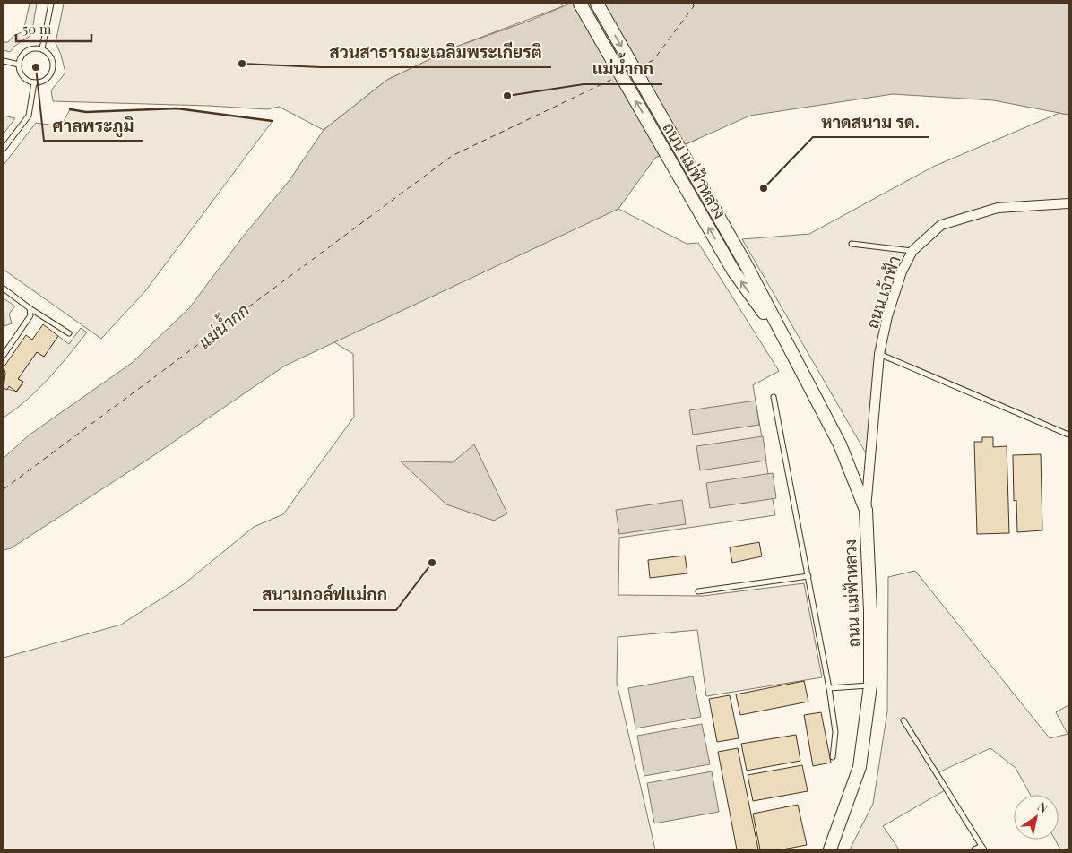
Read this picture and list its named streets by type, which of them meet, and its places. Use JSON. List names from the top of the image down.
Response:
{
  "streets": {
    "street": ["ถนน แม่ฟ้าหลวง", "ถนน เจ้าฟ้า"]
  },
  "crossings": [
    ["ถนน แม่ฟ้าหลวง", "ถนน เจ้าฟ้า"]
  ],
  "water": ["แม่น้ำกก"],
  "places": [
    "สวนสาธารณะเฉลิมพระเกียรติ",
    "ศาลพระภูมิ",
    "แม่น้ำกก",
    "หาดสนาม รด.",
    "สนามกอล์ฟแม่กก"
  ],
  "scale_bar": "50 m",
  "north": "top right"
}
